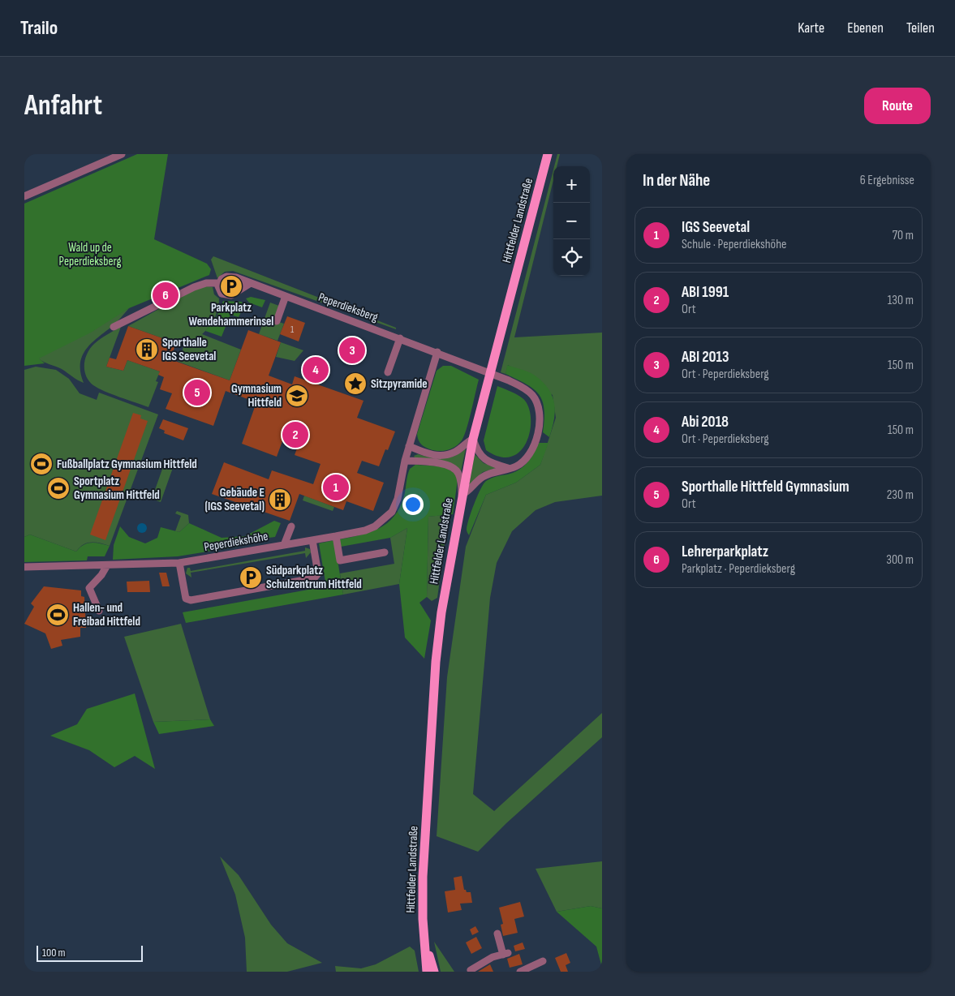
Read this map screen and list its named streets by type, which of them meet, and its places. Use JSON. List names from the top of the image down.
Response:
{
  "streets": {
    "main road": ["Hittfelder Landstraße"],
    "street": ["Peperdieksberg", "Peperdiekshöhe"]
  },
  "crossings": [
    ["Peperdieksberg", "Peperdiekshöhe"]
  ],
  "parks": ["Wald up de Peperdieksberg"],
  "places": {
    "parking": ["Parkplatz Wendehammerinsel", "Südparkplatz Schulzentrum Hittfeld"],
    "building": ["Sporthalle IGS Seevetal", "Gebäude E (IGS Seevetal)"],
    "place": ["Sitzpyramide"],
    "school or university": ["Gymnasium Hittfeld"],
    "sports": ["Fußballplatz Gymnasium Hittfeld", "Sportplatz Gymnasium Hittfeld", "Hallen- und Freibad Hittfeld"]
  },
  "house_numbers": ["1"],
  "scale_bar": "100 m",
  "page": {
    "header": "Trailo",
    "nav": ["Karte", "Ebenen", "Teilen"],
    "buttons": "Route",
    "title": "Anfahrt",
    "heading": ["In der Nähe", "6 Ergebnisse"],
    "map_buttons": ["+", "−"],
    "list": [
      {
        "mark": "1",
        "name": "IGS Seevetal",
        "note": "Schule · Peperdiekshöhe",
        "value": "70 m"
      },
      {
        "mark": "2",
        "name": "ABI 1991",
        "note": "Ort",
        "value": "130 m"
      },
      {
        "mark": "3",
        "name": "ABI 2013",
        "note": "Ort · Peperdieksberg",
        "value": "150 m"
      },
      {
        "mark": "4",
        "name": "Abi 2018",
        "note": "Ort · Peperdieksberg",
        "value": "150 m"
      },
      {
        "mark": "5",
        "name": "Sporthalle Hittfeld Gymnasium",
        "note": "Ort",
        "value": "230 m"
      },
      {
        "mark": "6",
        "name": "Lehrerparkplatz",
        "note": "Parkplatz · Peperdieksberg",
        "value": "300 m"
      }
    ],
    "pins": [
      "6",
      "3",
      "4",
      "5",
      "2",
      "1"
    ],
    "scale": "100 m"
  }
}
